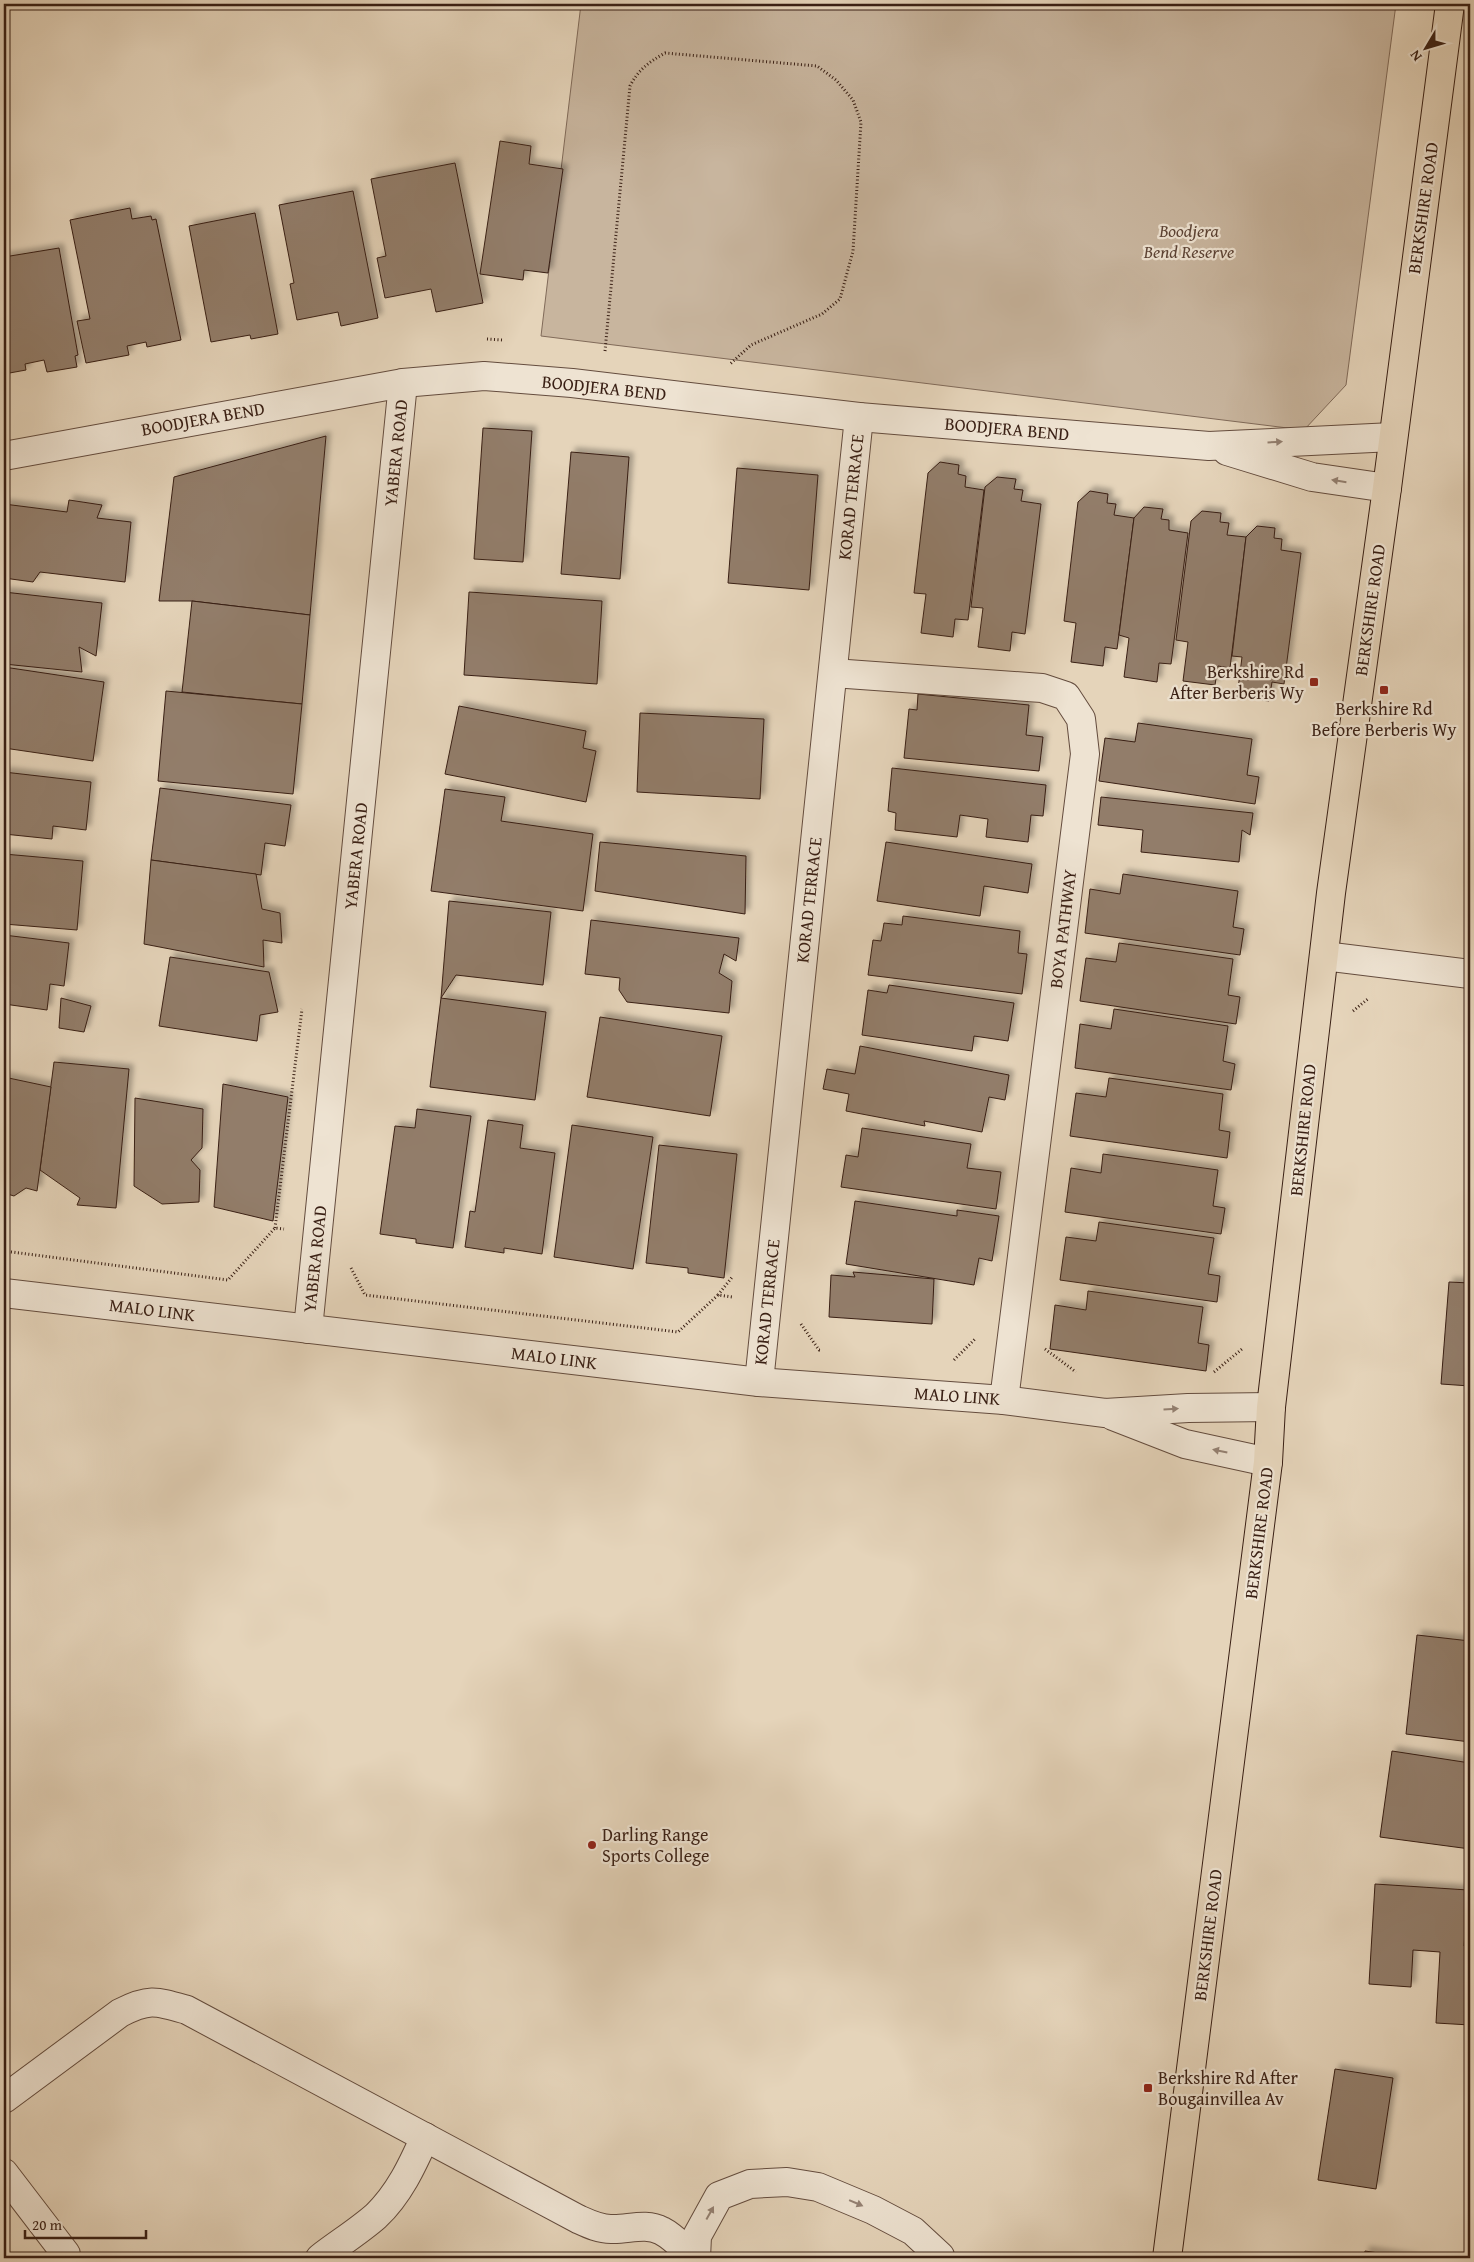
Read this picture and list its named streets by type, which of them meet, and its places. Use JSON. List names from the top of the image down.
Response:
{
  "streets": {
    "main road": ["BERKSHIRE ROAD"],
    "street": [
      "BOODJERA BEND",
      "YABERA ROAD",
      "KORAD TERRACE",
      "BOYA PATHWAY",
      "MALO LINK"
    ]
  },
  "crossings": [
    ["BERKSHIRE ROAD", "BOODJERA BEND"],
    ["BERKSHIRE ROAD", "MALO LINK"],
    ["BOODJERA BEND", "YABERA ROAD"],
    ["BOODJERA BEND", "KORAD TERRACE"],
    ["YABERA ROAD", "MALO LINK"],
    ["KORAD TERRACE", "BOYA PATHWAY"],
    ["KORAD TERRACE", "MALO LINK"],
    ["BOYA PATHWAY", "MALO LINK"]
  ],
  "parks": ["Boodjera Bend Reserve"],
  "places": {
    "transit": ["Berkshire Rd After Berberis Wy", "Berkshire Rd Before Berberis Wy", "Berkshire Rd After Bougainvillea Av"],
    "other": ["Darling Range Sports College"]
  },
  "scale_bar": "20 m",
  "north": "bottom left"
}
